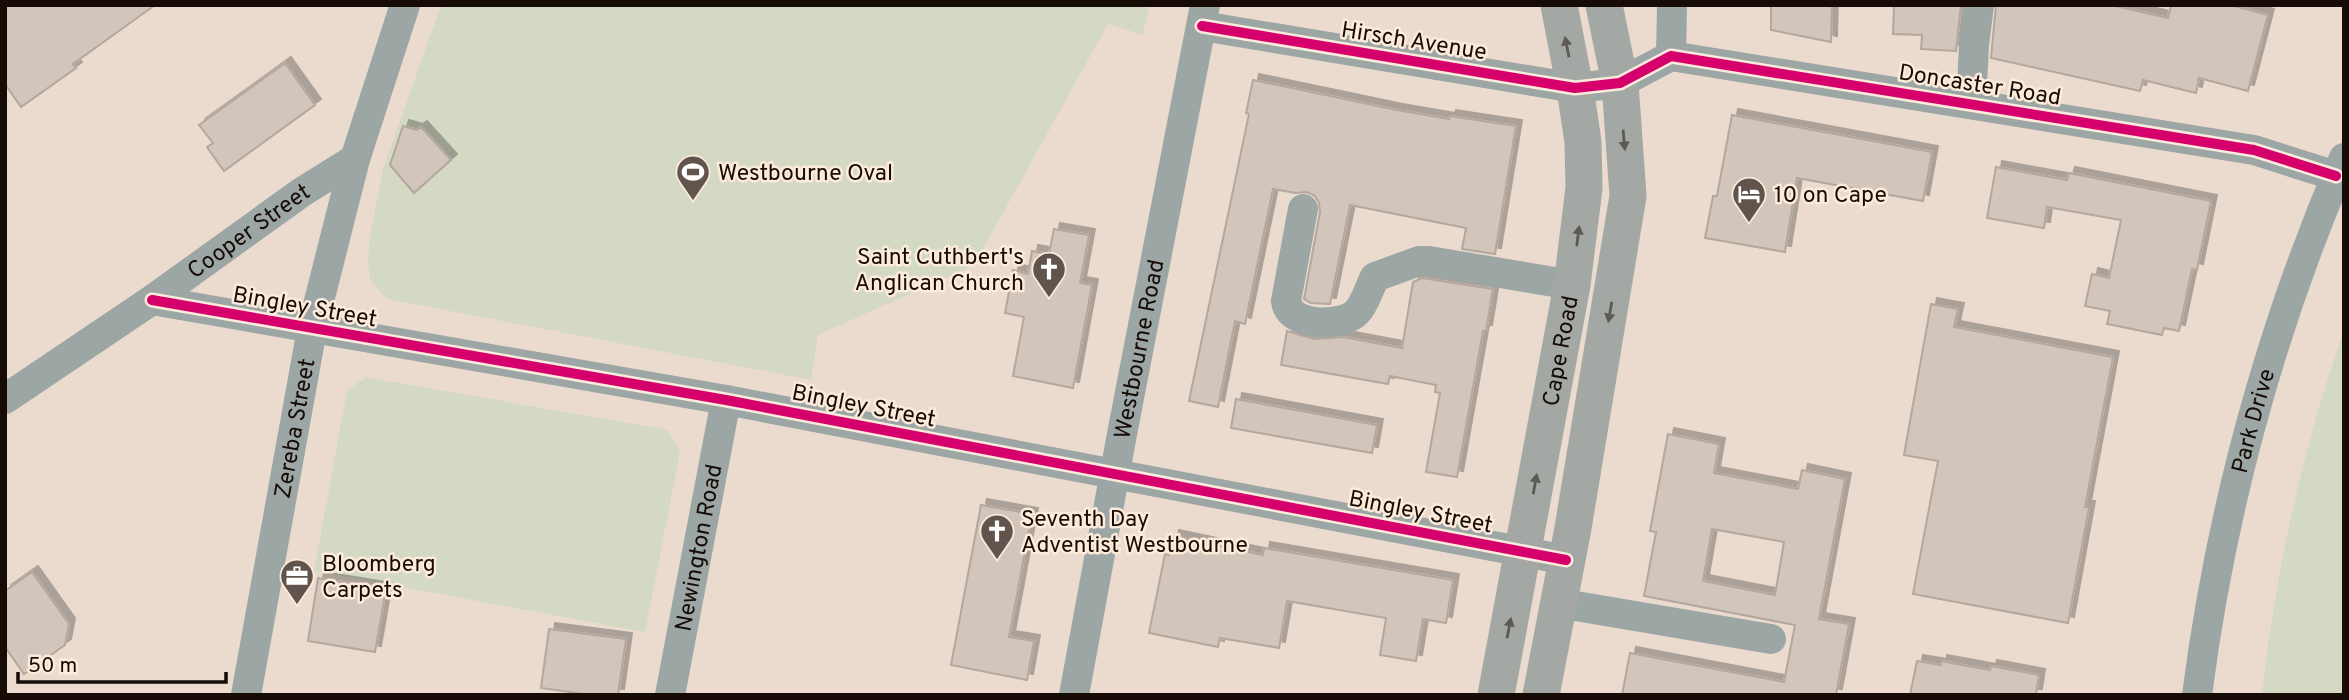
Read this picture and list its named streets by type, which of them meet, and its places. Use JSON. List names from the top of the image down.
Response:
{
  "streets": {
    "main road": ["Cape Road"],
    "street": [
      "Hirsch Avenue",
      "Doncaster Road",
      "Cooper Street",
      "Bingley Street",
      "Westbourne Road",
      "Park Drive",
      "Zereba Street",
      "Newington Road"
    ]
  },
  "crossings": [
    ["Hirsch Avenue", "Westbourne Road"],
    ["Hirsch Avenue", "Cape Road"],
    ["Doncaster Road", "Park Drive"],
    ["Cooper Street", "Bingley Street"],
    ["Cooper Street", "Zereba Street"],
    ["Bingley Street", "Westbourne Road"],
    ["Bingley Street", "Cape Road"],
    ["Bingley Street", "Zereba Street"],
    ["Bingley Street", "Newington Road"]
  ],
  "places": {
    "sports": ["Westbourne Oval"],
    "hotel": ["10 on Cape"],
    "church": ["Saint Cuthbert's Anglican Church", "Seventh Day Adventist Westbourne"],
    "office": ["Bloomberg Carpets"]
  },
  "scale_bar": "50 m"
}
